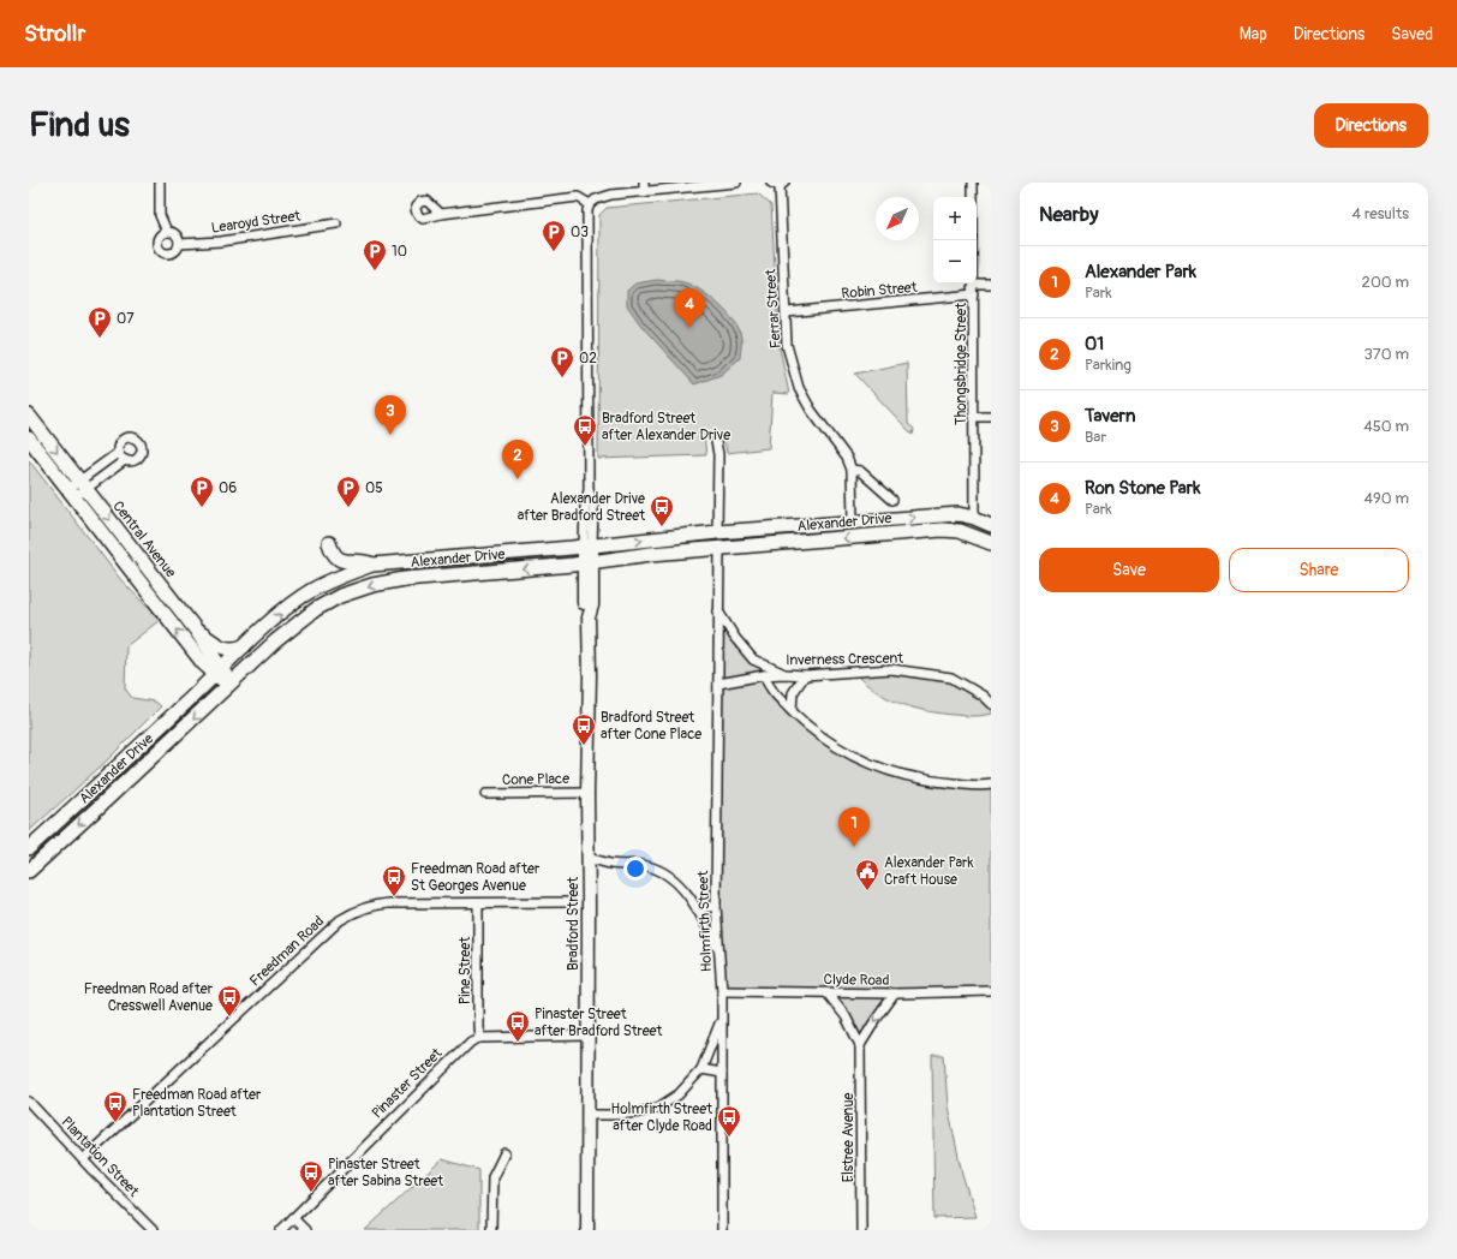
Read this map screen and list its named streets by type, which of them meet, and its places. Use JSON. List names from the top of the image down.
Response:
{
  "streets": {
    "main road": ["Alexander Drive", "Central Avenue"],
    "street": [
      "Learoyd Street",
      "Robin Street",
      "Ferrar Street",
      "Thongsbridge Street",
      "Inverness Crescent",
      "Cone Place",
      "Holmfirth Street",
      "Bradford Street",
      "Freedman Road",
      "Pine Street",
      "Clyde Road",
      "Pinaster Street",
      "Elstree Avenue",
      "Plantation Street"
    ]
  },
  "crossings": [
    ["Robin Street", "Ferrar Street"],
    ["Robin Street", "Thongsbridge Street"],
    ["Ferrar Street", "Alexander Drive"],
    ["Thongsbridge Street", "Alexander Drive"],
    ["Alexander Drive", "Central Avenue"],
    ["Alexander Drive", "Holmfirth Street"],
    ["Alexander Drive", "Bradford Street"],
    ["Inverness Crescent", "Holmfirth Street"],
    ["Cone Place", "Bradford Street"],
    ["Holmfirth Street", "Clyde Road"],
    ["Freedman Road", "Pine Street"],
    ["Freedman Road", "Plantation Street"],
    ["Pine Street", "Pinaster Street"],
    ["Clyde Road", "Elstree Avenue"]
  ],
  "places": {
    "parking": [
      "03",
      "10",
      "07",
      "02",
      "06",
      "05"
    ],
    "bus stop": [
      "Bradford Street after Alexander Drive",
      "Alexander Drive after Bradford Street",
      "Bradford Street after Cone Place",
      "Freedman Road after St Georges Avenue",
      "Freedman Road after Cresswell Avenue",
      "Pinaster Street after Bradford Street",
      "Freedman Road after Plantation Street",
      "Holmfirth Street after Clyde Road",
      "Pinaster Street after Sabina Street"
    ],
    "public building": ["Alexander Park Craft House"]
  },
  "north": "bottom left",
  "page": {
    "header": "Strollr",
    "nav": ["Map", "Directions", "Saved"],
    "buttons": [
      "Directions",
      ["Save", "Share"]
    ],
    "title": "Find us",
    "heading": ["Nearby", "4 results"],
    "map_buttons": ["+", "−"],
    "list": [
      {
        "mark": "1",
        "name": "Alexander Park",
        "note": "Park",
        "value": "200 m"
      },
      {
        "mark": "2",
        "name": "01",
        "note": "Parking",
        "value": "370 m"
      },
      {
        "mark": "3",
        "name": "Tavern",
        "note": "Bar",
        "value": "450 m"
      },
      {
        "mark": "4",
        "name": "Ron Stone Park",
        "note": "Park",
        "value": "490 m"
      }
    ],
    "pins": [
      "4",
      "3",
      "2",
      "1"
    ]
  }
}
